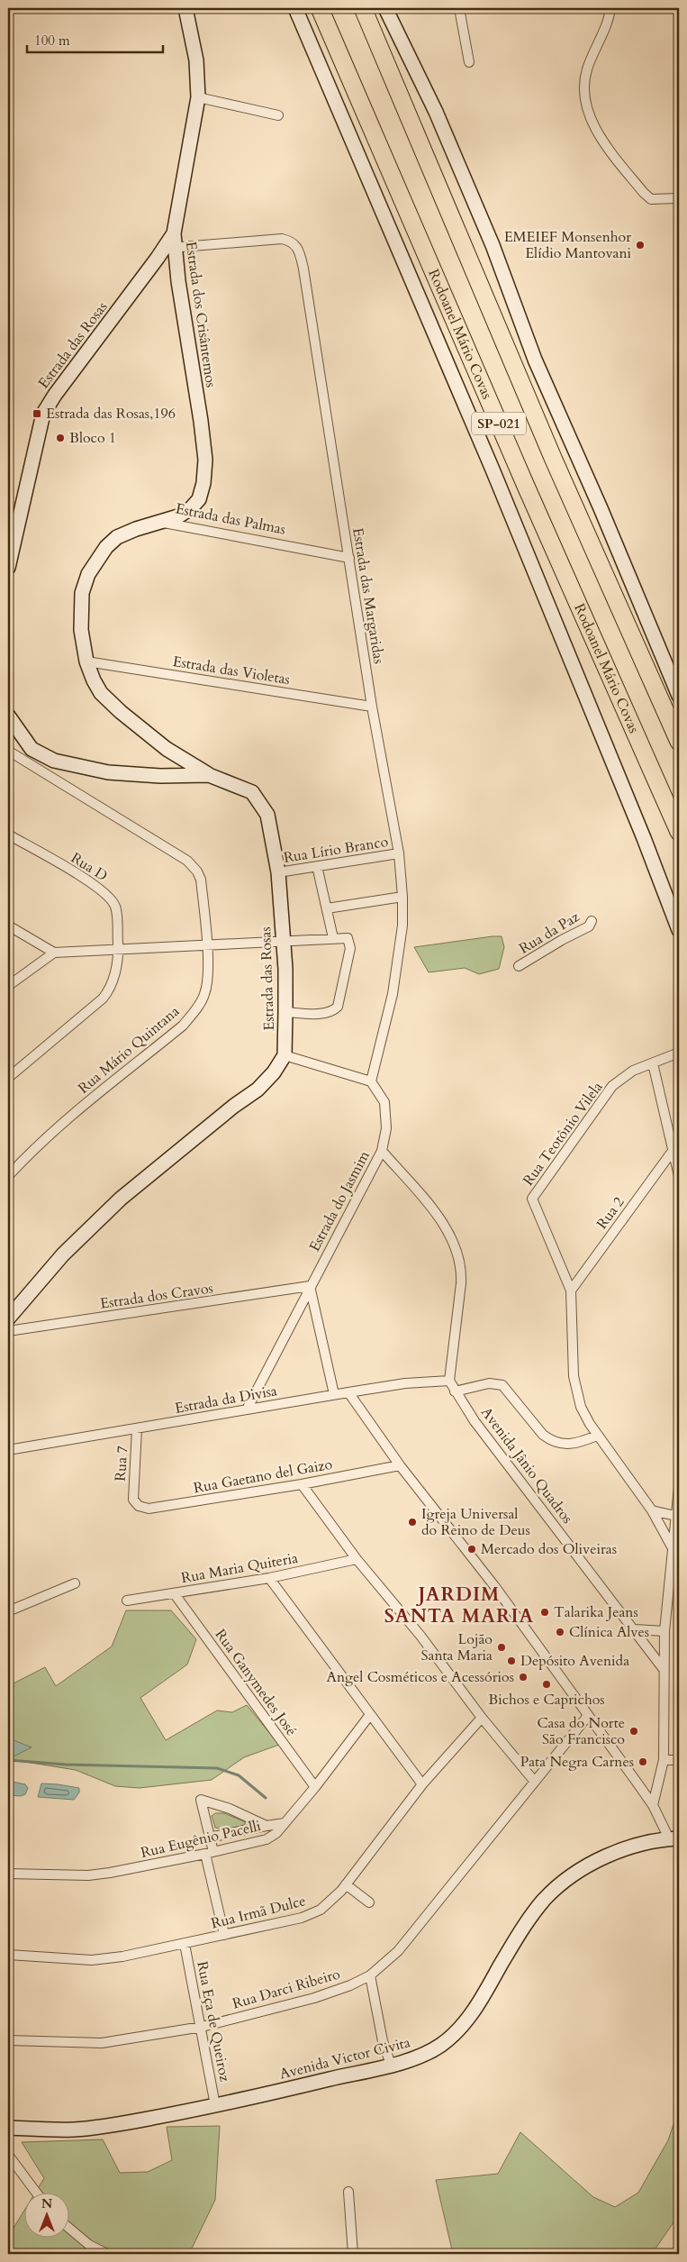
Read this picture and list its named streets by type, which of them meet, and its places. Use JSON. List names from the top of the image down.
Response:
{
  "streets": {
    "highway": ["Rodoanel Mário Covas", "SP-021"],
    "main road": [
      "Estrada dos Crisântemos",
      "Estrada das Rosas",
      "Estrada das Palmas",
      "Avenida Victor Civita"
    ],
    "street": [
      "Estrada das Margaridas",
      "Estrada das Violetas",
      "Rua Lírio Branco",
      "Rua D",
      "Rua da Paz",
      "Rua Mário Quintana",
      "Rua Teotônio Vilela",
      "Estrada do Jasmim",
      "Rua 2",
      "Estrada dos Cravos",
      "Estrada da Divisa",
      "Rua 7",
      "Avenida Jânio Quadros",
      "Rua Gaetano del Gaizo",
      "Rua Maria Quiteria",
      "Rua Ganymedes José",
      "Rua Eugênio Pacelli",
      "Rua Irmã Dulce",
      "Rua Darci Ribeiro",
      "Rua Eça de Queiroz"
    ]
  },
  "crossings": [
    ["Estrada dos Crisântemos", "Estrada das Rosas"],
    ["Estrada dos Crisântemos", "Estrada das Palmas"],
    ["Estrada dos Crisântemos", "Estrada das Margaridas"],
    ["Estrada das Rosas", "Estrada das Palmas"],
    ["Estrada das Rosas", "Estrada das Margaridas"],
    ["Estrada das Rosas", "Rua Lírio Branco"],
    ["Estrada das Palmas", "Estrada das Margaridas"],
    ["Estrada das Palmas", "Estrada das Violetas"],
    ["Estrada das Margaridas", "Estrada das Violetas"],
    ["Estrada das Margaridas", "Rua Lírio Branco"],
    ["Estrada das Margaridas", "Estrada do Jasmim"],
    ["Rua Teotônio Vilela", "Rua 2"],
    ["Estrada do Jasmim", "Estrada dos Cravos"],
    ["Estrada do Jasmim", "Estrada da Divisa"],
    ["Estrada da Divisa", "Rua 7"],
    ["Estrada da Divisa", "Avenida Jânio Quadros"],
    ["Rua 7", "Rua Gaetano del Gaizo"],
    ["Rua Maria Quiteria", "Rua Ganymedes José"],
    ["Rua Ganymedes José", "Rua Eugênio Pacelli"],
    ["Rua Irmã Dulce", "Rua Eça de Queiroz"],
    ["Rua Darci Ribeiro", "Rua Eça de Queiroz"],
    ["Rua Eça de Queiroz", "Avenida Victor Civita"]
  ],
  "districts": ["JARDIM SANTA MARIA"],
  "places": {
    "other": [
      "EMEIEF Monsenhor Elídio Mantovani",
      "Bloco 1",
      "Igreja Universal do Reino de Deus",
      "Mercado dos Oliveiras",
      "Talarika Jeans",
      "Clínica Alves",
      "Lojão Santa Maria",
      "Depósito Avenida",
      "Angel Cosméticos e Acessórios",
      "Bichos e Caprichos",
      "Casa do Norte São Francisco",
      "Pata Negra Carnes"
    ],
    "transit": ["Estrada das Rosas,196"]
  },
  "scale_bar": "100 m",
  "north": "top"
}
